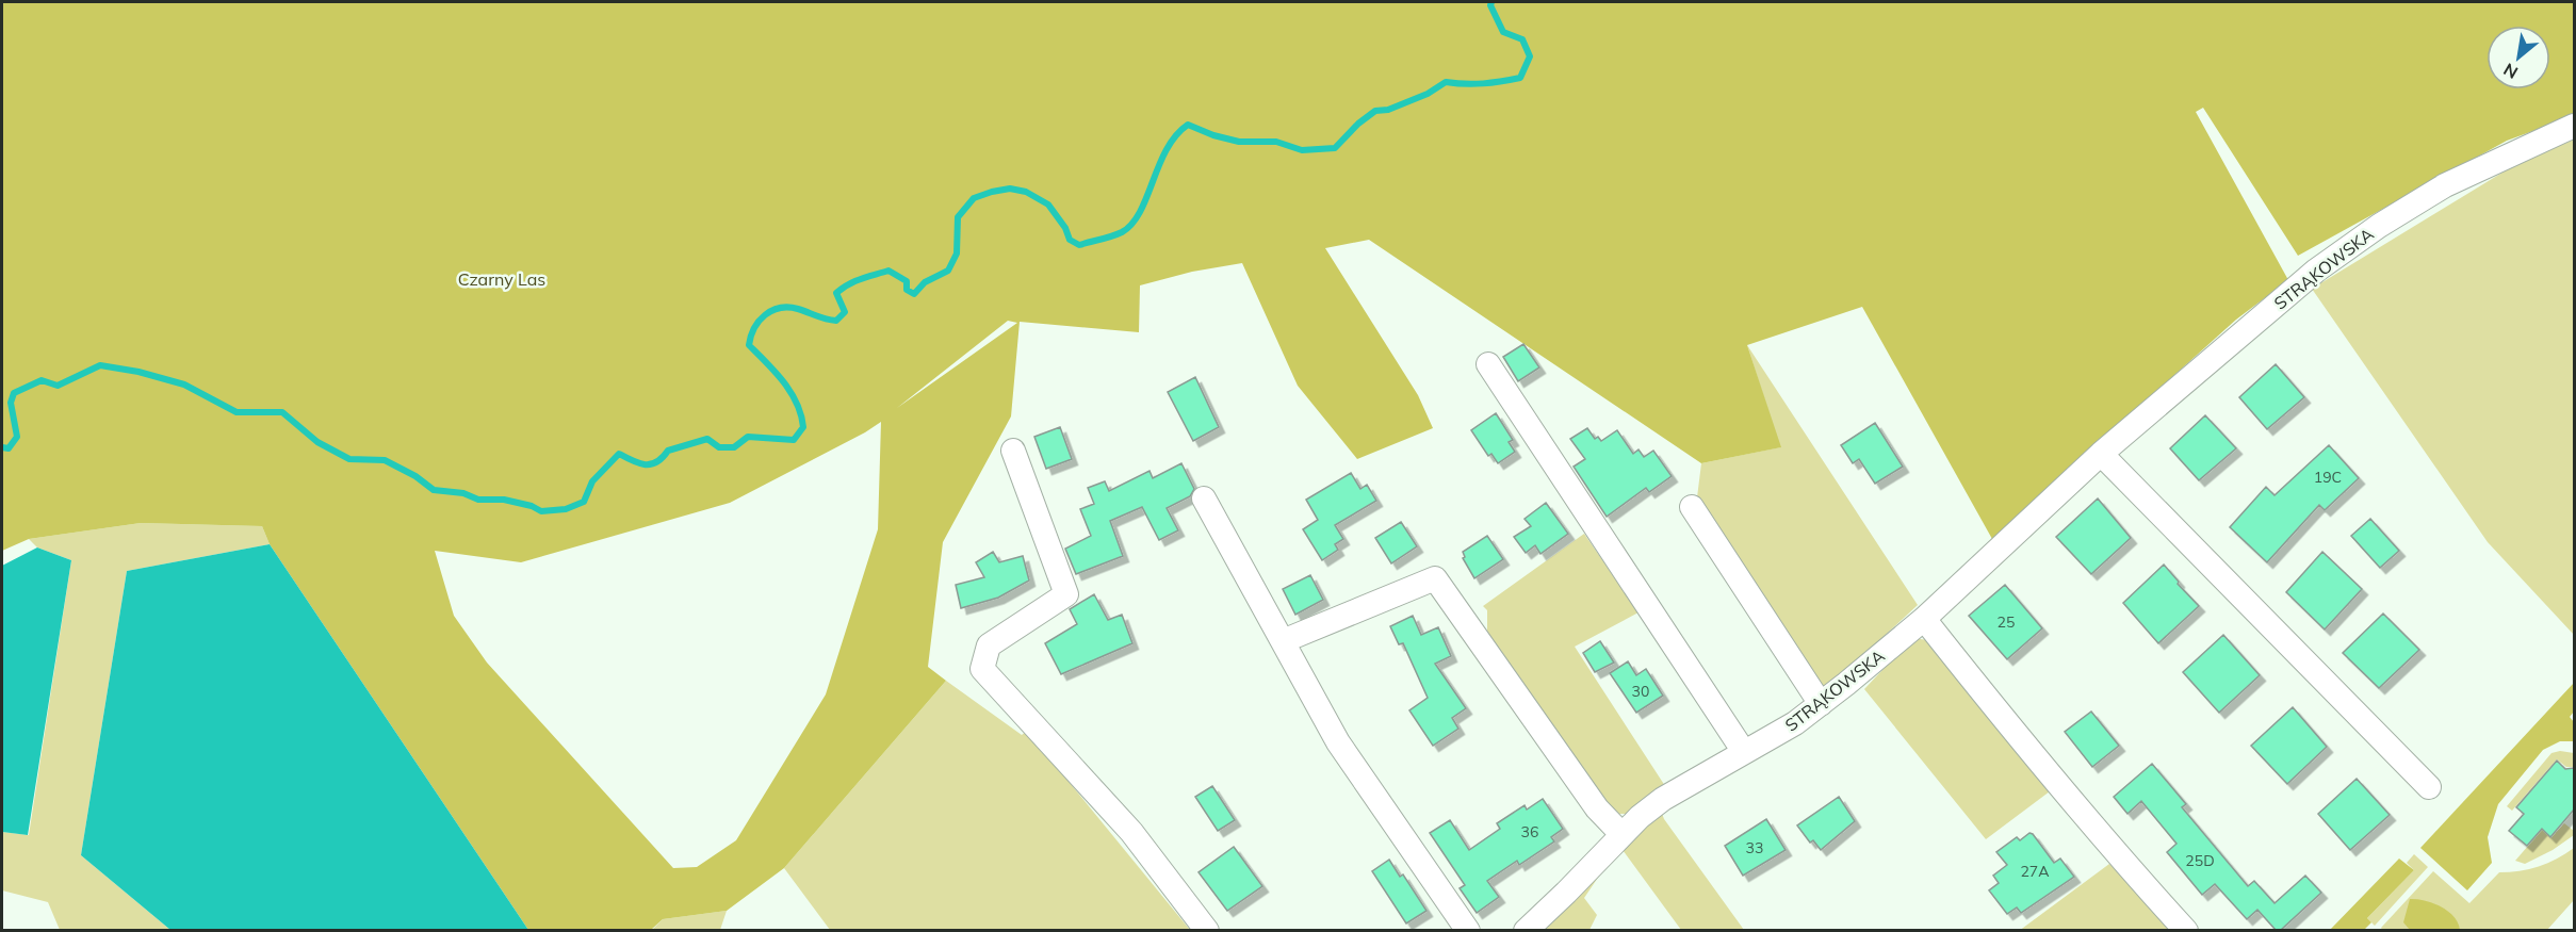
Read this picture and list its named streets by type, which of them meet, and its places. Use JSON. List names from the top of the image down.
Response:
{
  "streets": {
    "street": ["STRĄKOWSKA"]
  },
  "parks": ["Czarny Las"],
  "house_numbers": [
    "19C",
    "25",
    "30",
    "36",
    "33",
    "25D",
    "27A"
  ],
  "north": "bottom left"
}
